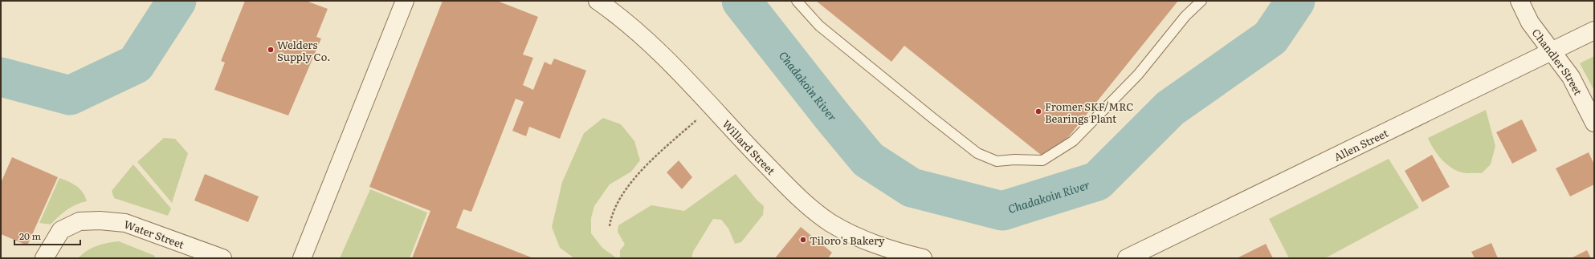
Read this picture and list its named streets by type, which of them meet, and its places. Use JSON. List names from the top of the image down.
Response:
{
  "streets": {
    "street": [
      "Chandler Street",
      "Allen Street",
      "Willard Street",
      "Water Street"
    ]
  },
  "crossings": [
    ["Chandler Street", "Allen Street"]
  ],
  "water": ["Chadakoin River"],
  "places": ["Welders Supply Co.", "Fromer SKF/MRC Bearings Plant", "Tiloro's Bakery"],
  "scale_bar": "20 m"
}
